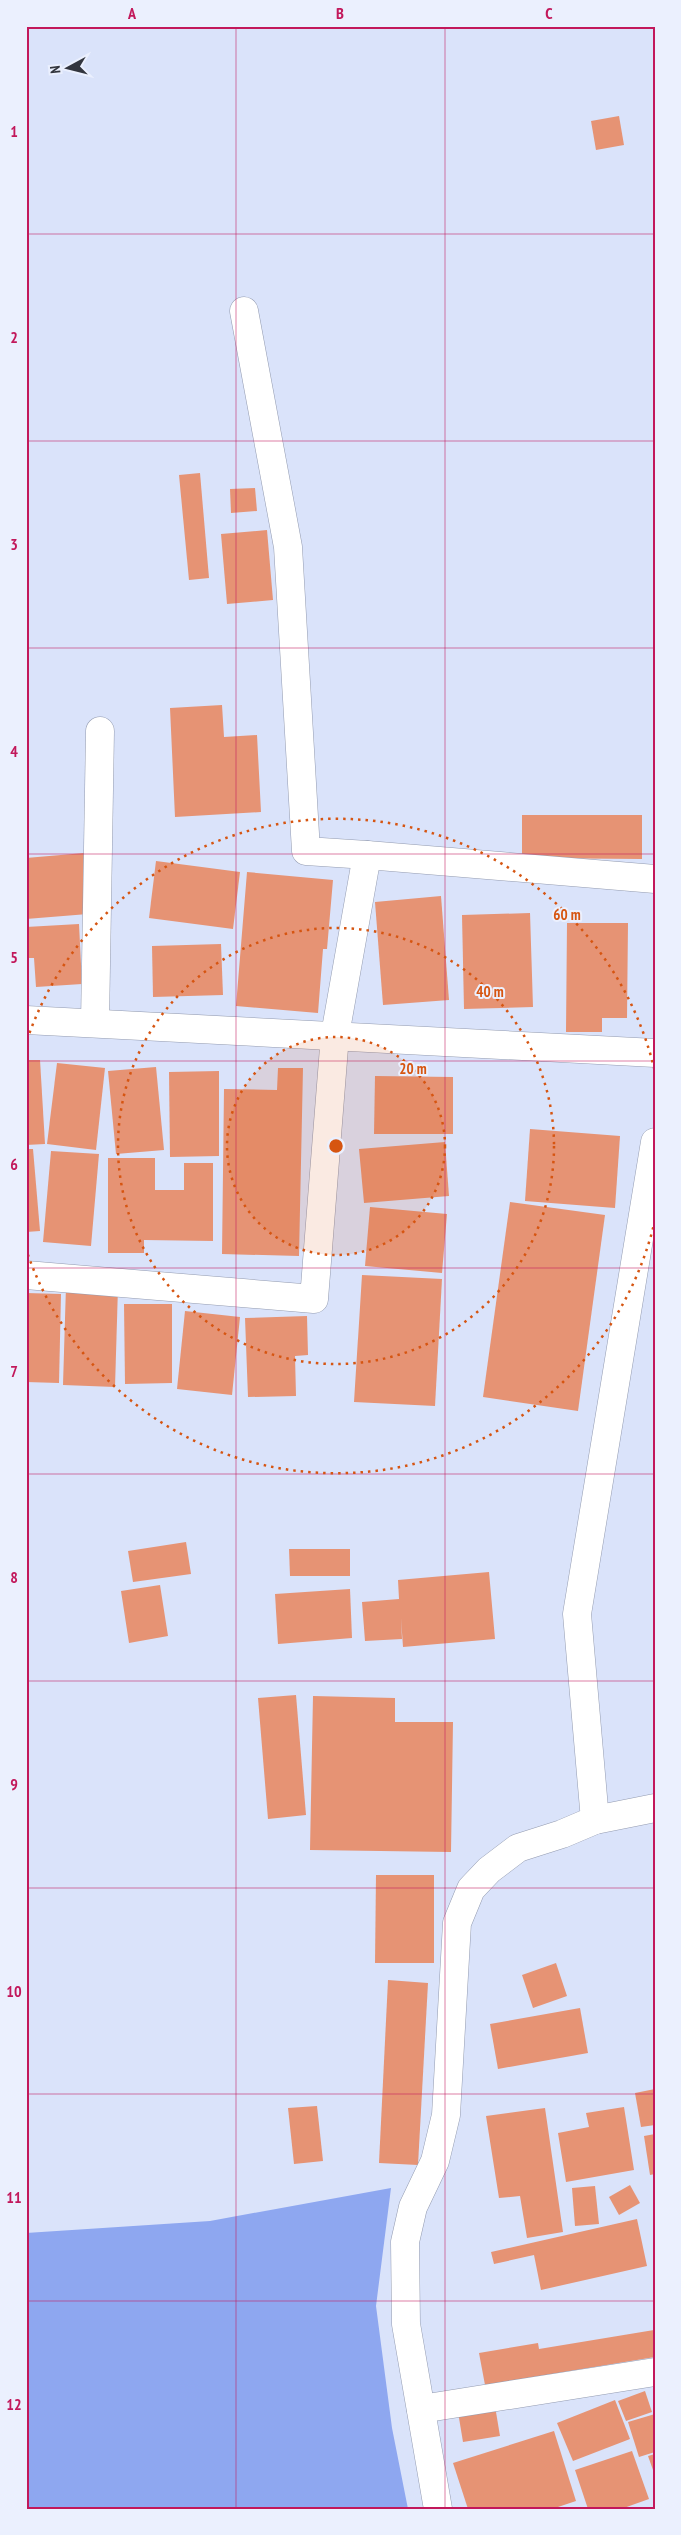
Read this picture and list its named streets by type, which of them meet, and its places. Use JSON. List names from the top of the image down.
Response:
{
  "north": "left",
  "grid": {
    "columns": ["A", "B", "C"],
    "rows": [
      "1",
      "2",
      "3",
      "4",
      "5",
      "6",
      "7",
      "8",
      "9",
      "10",
      "11",
      "12"
    ]
  },
  "rings": ["60 m", "40 m", "20 m"]
}
